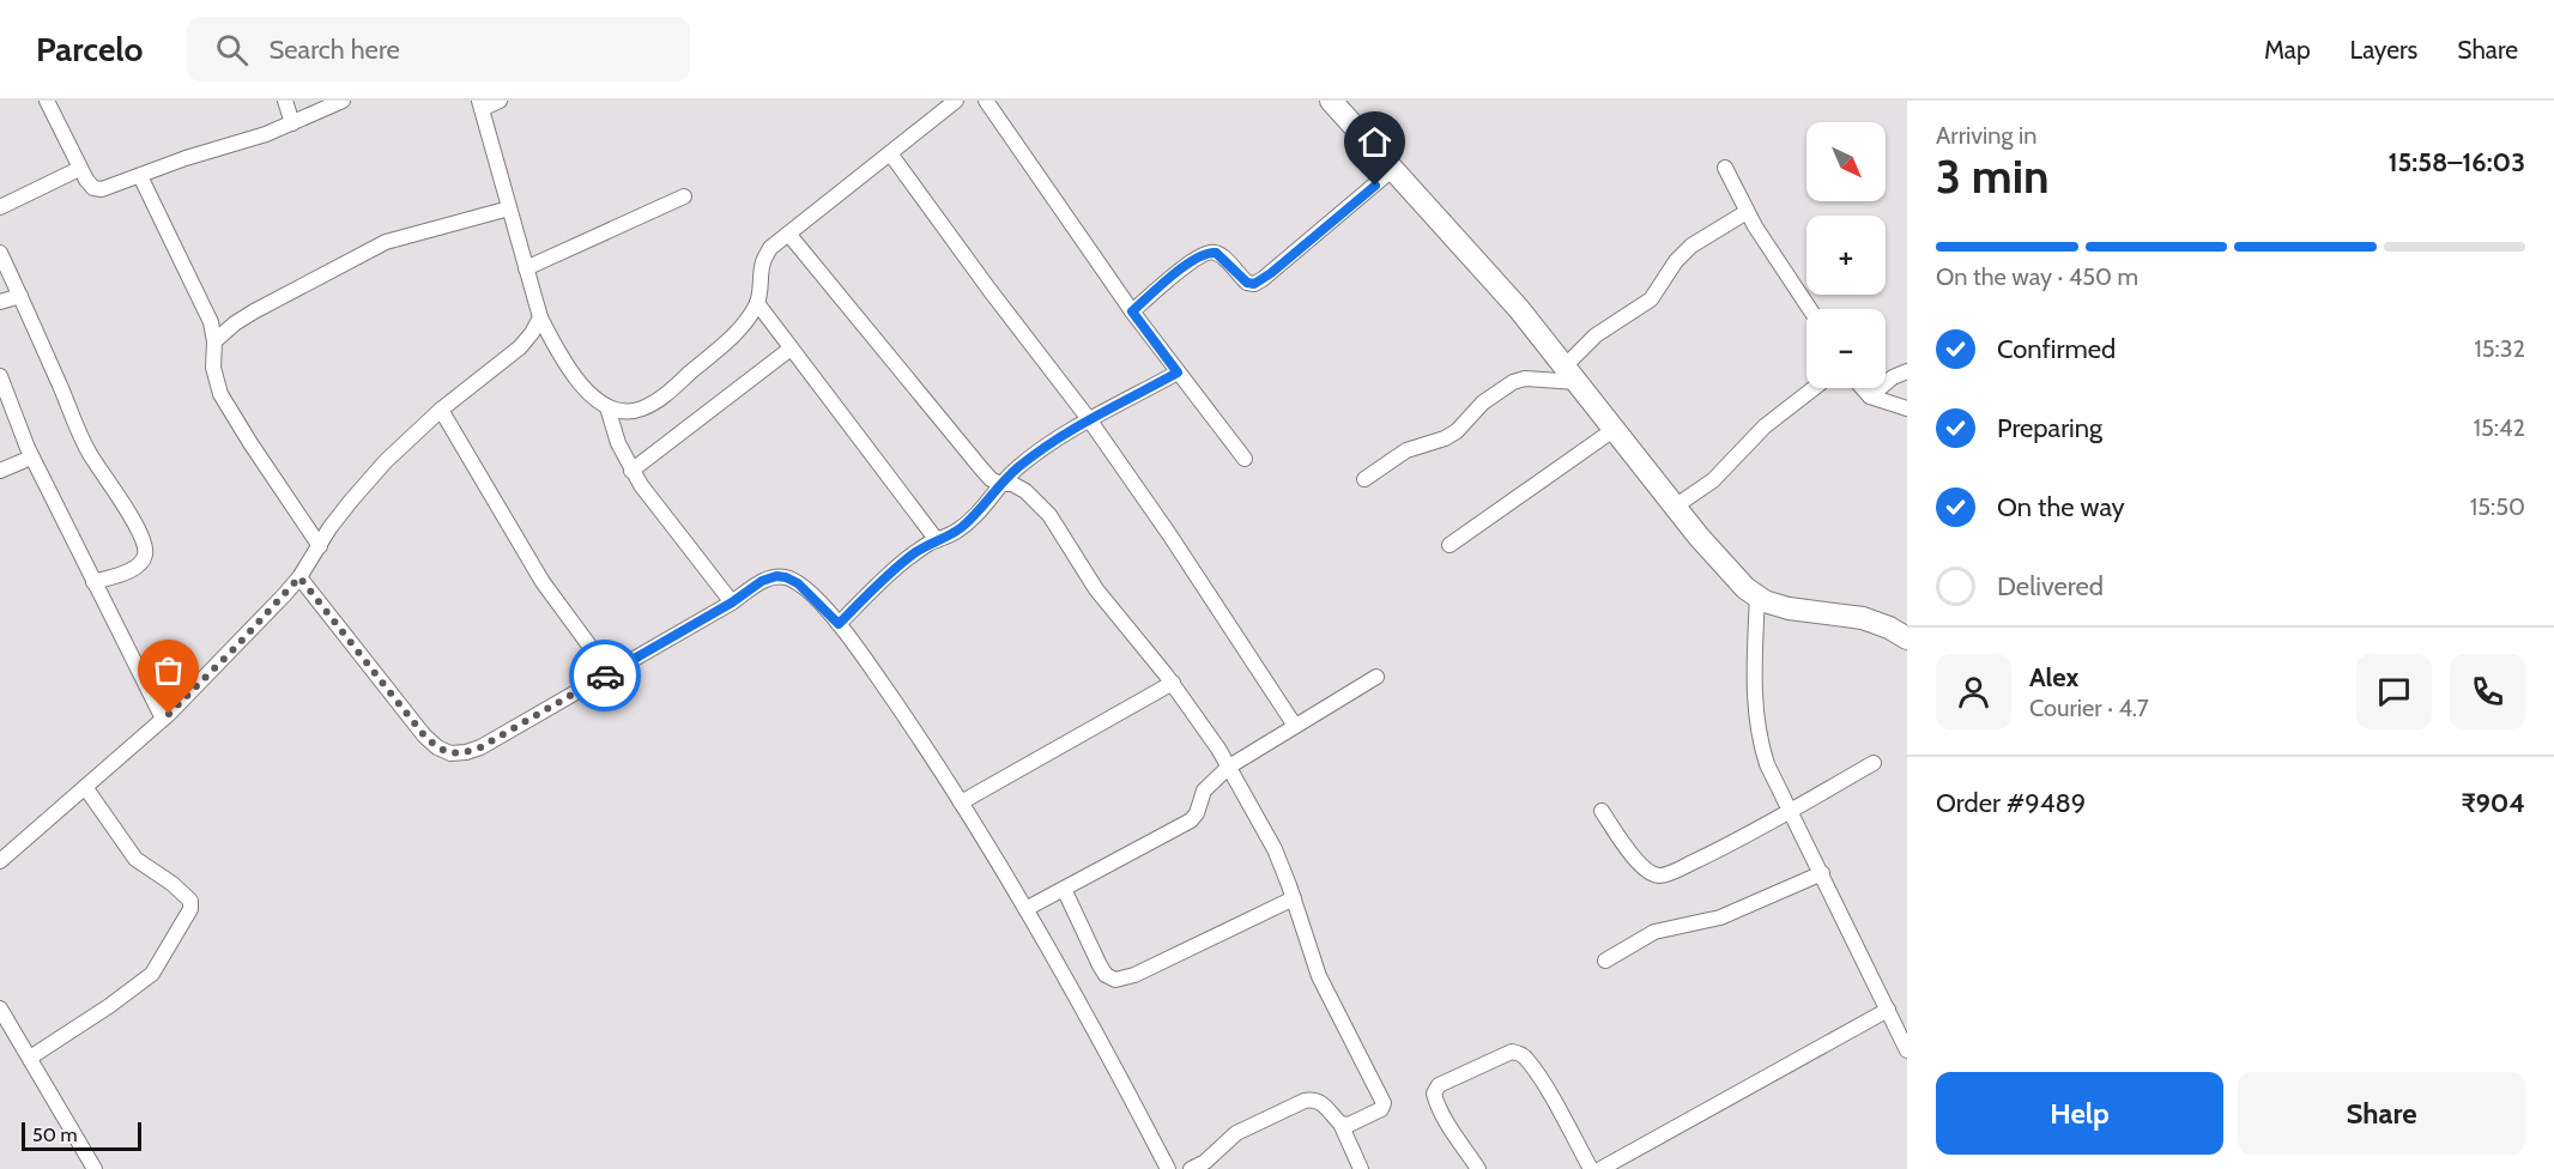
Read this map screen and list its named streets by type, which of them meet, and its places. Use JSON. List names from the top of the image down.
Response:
{
  "scale_bar": "50 m",
  "north": "bottom right",
  "page": {
    "header": "Parcelo",
    "search": "Search here",
    "nav": ["Map", "Layers", "Share"],
    "heading": ["3 min", "Arriving in", "15:58–16:03"],
    "panel": [
      "Alex",
      "Courier · 4.7",
      "Order #9489",
      "₹904"
    ],
    "map_buttons": ["+", "−"],
    "bar": "On the way · 450 m",
    "list": [
      ["Confirmed", "15:32"],
      ["Preparing", "15:42"],
      ["On the way", "15:50"],
      "Delivered"
    ],
    "buttons": ["Help", "Share"],
    "scale": "50 m"
  }
}
